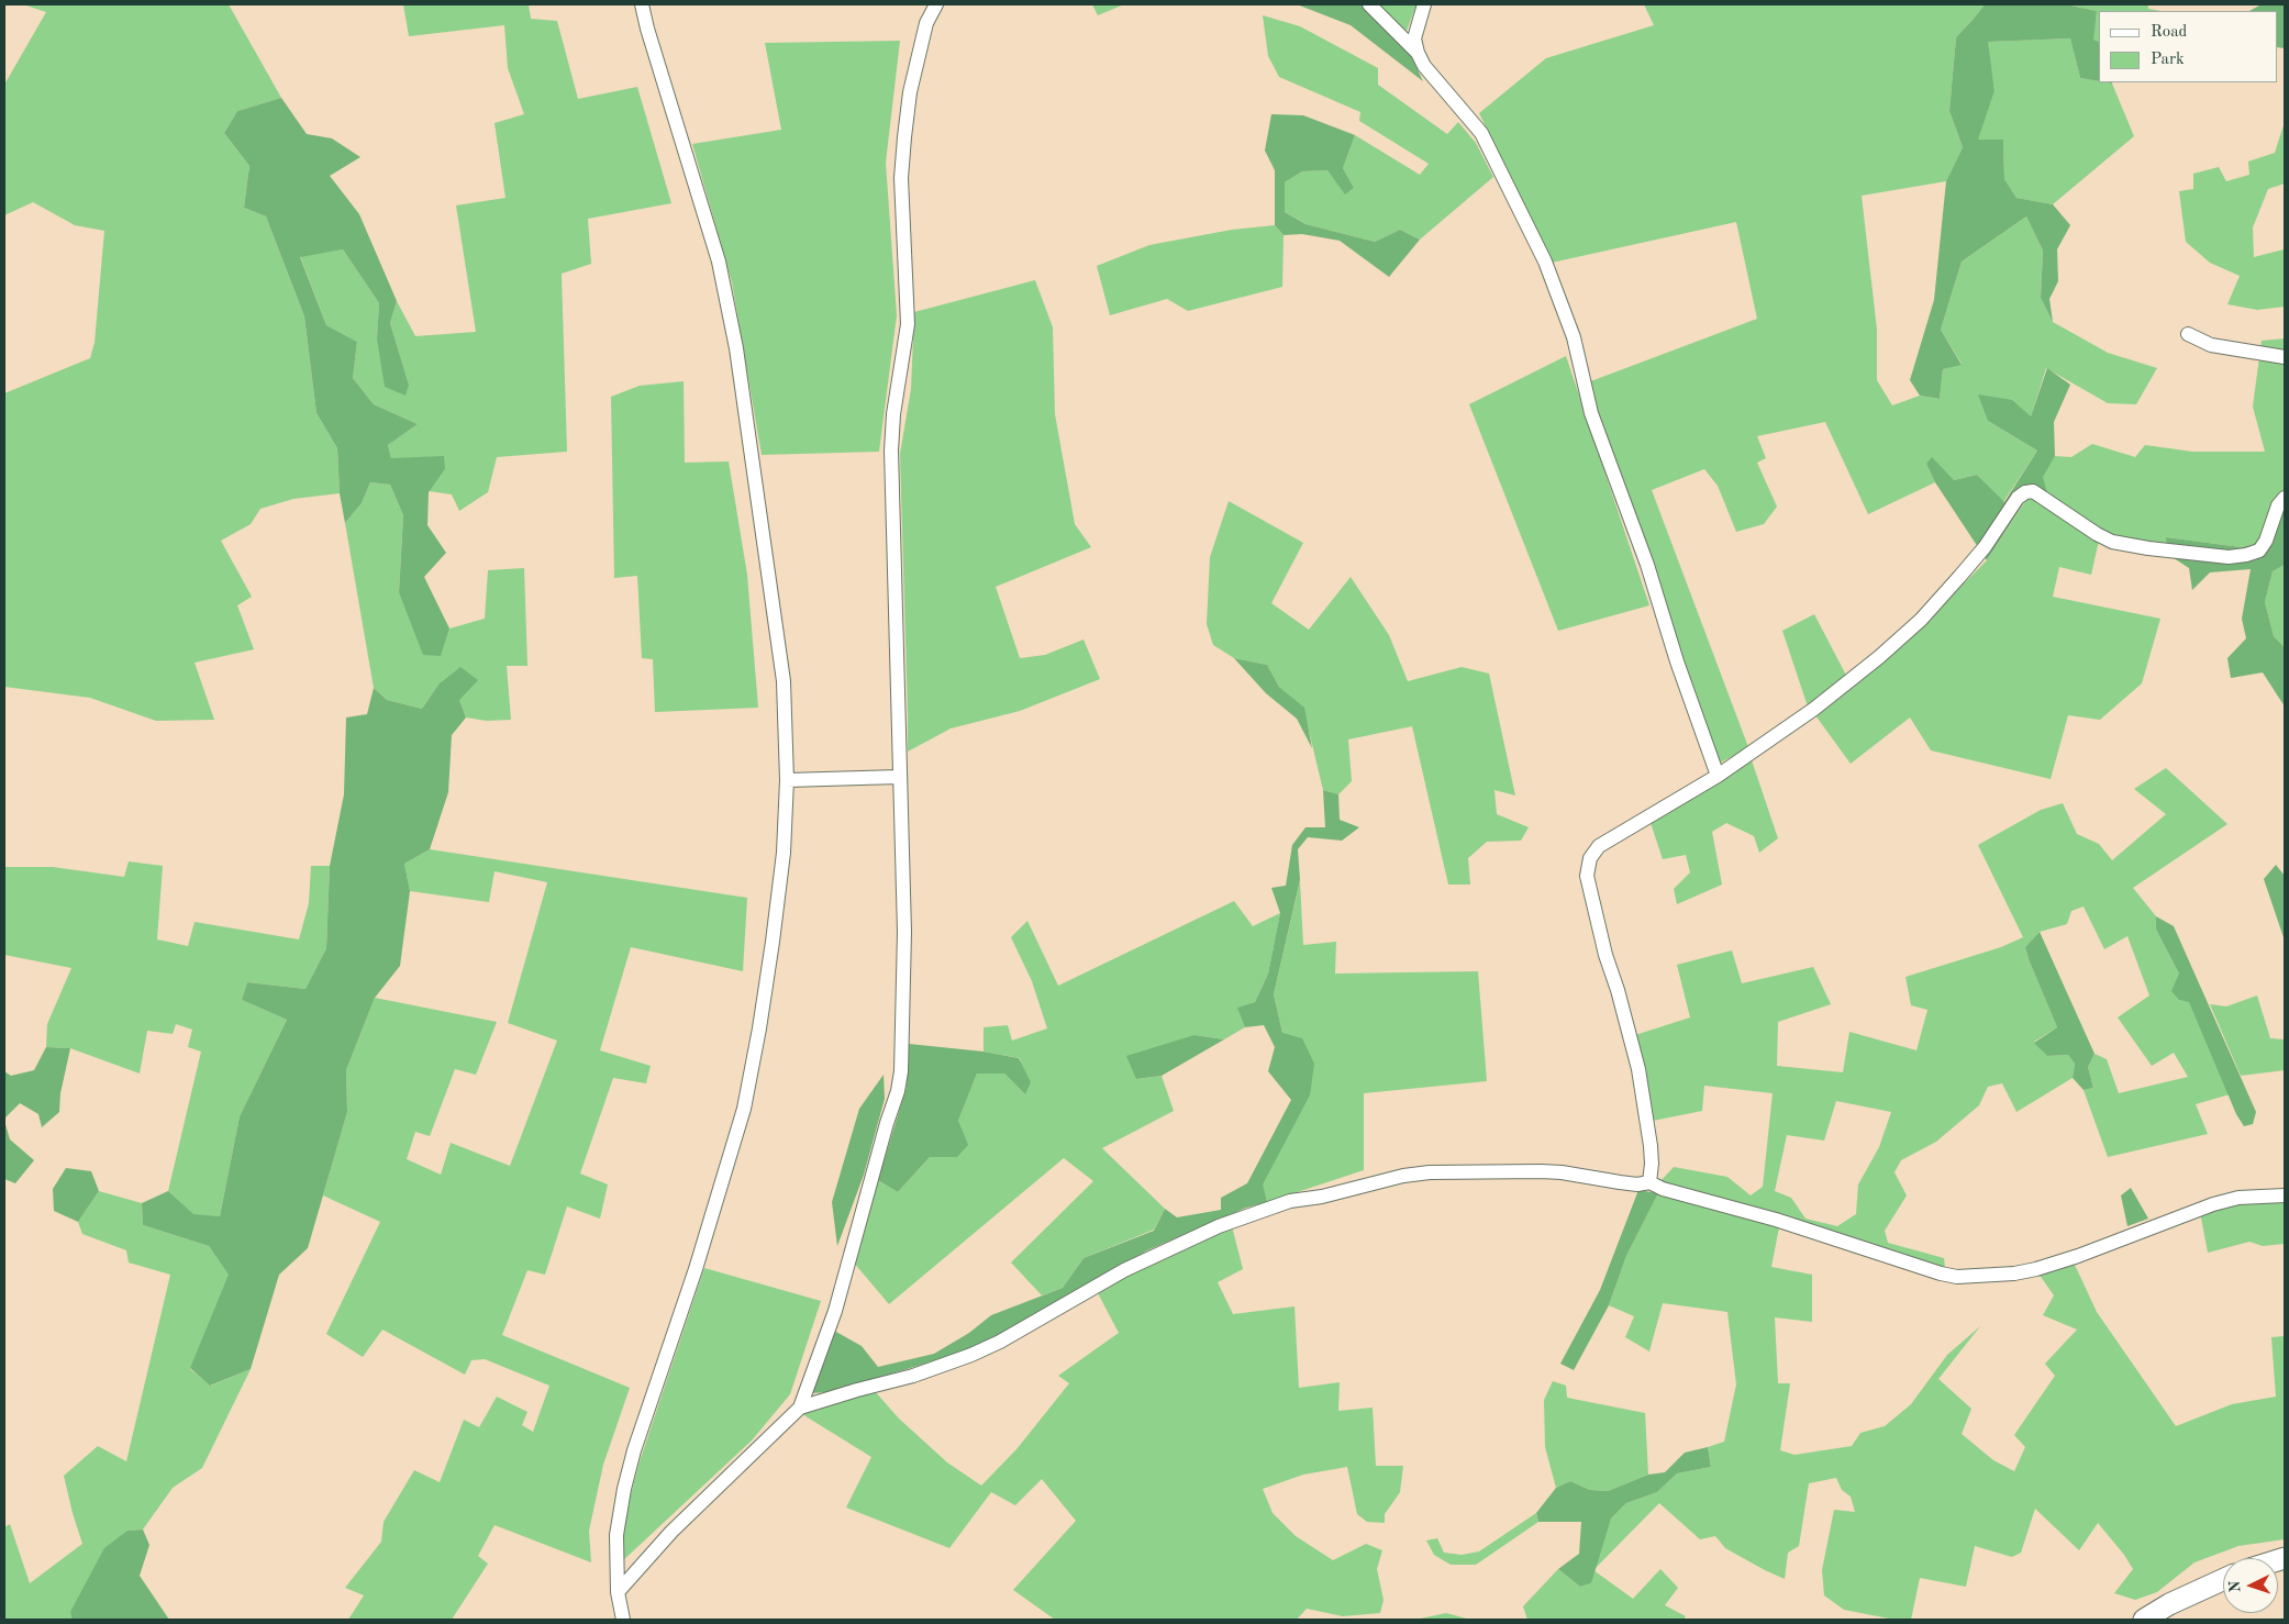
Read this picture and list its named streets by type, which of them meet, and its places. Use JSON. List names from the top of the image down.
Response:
{
  "legend": ["Road", "Park"],
  "north": "left"
}
